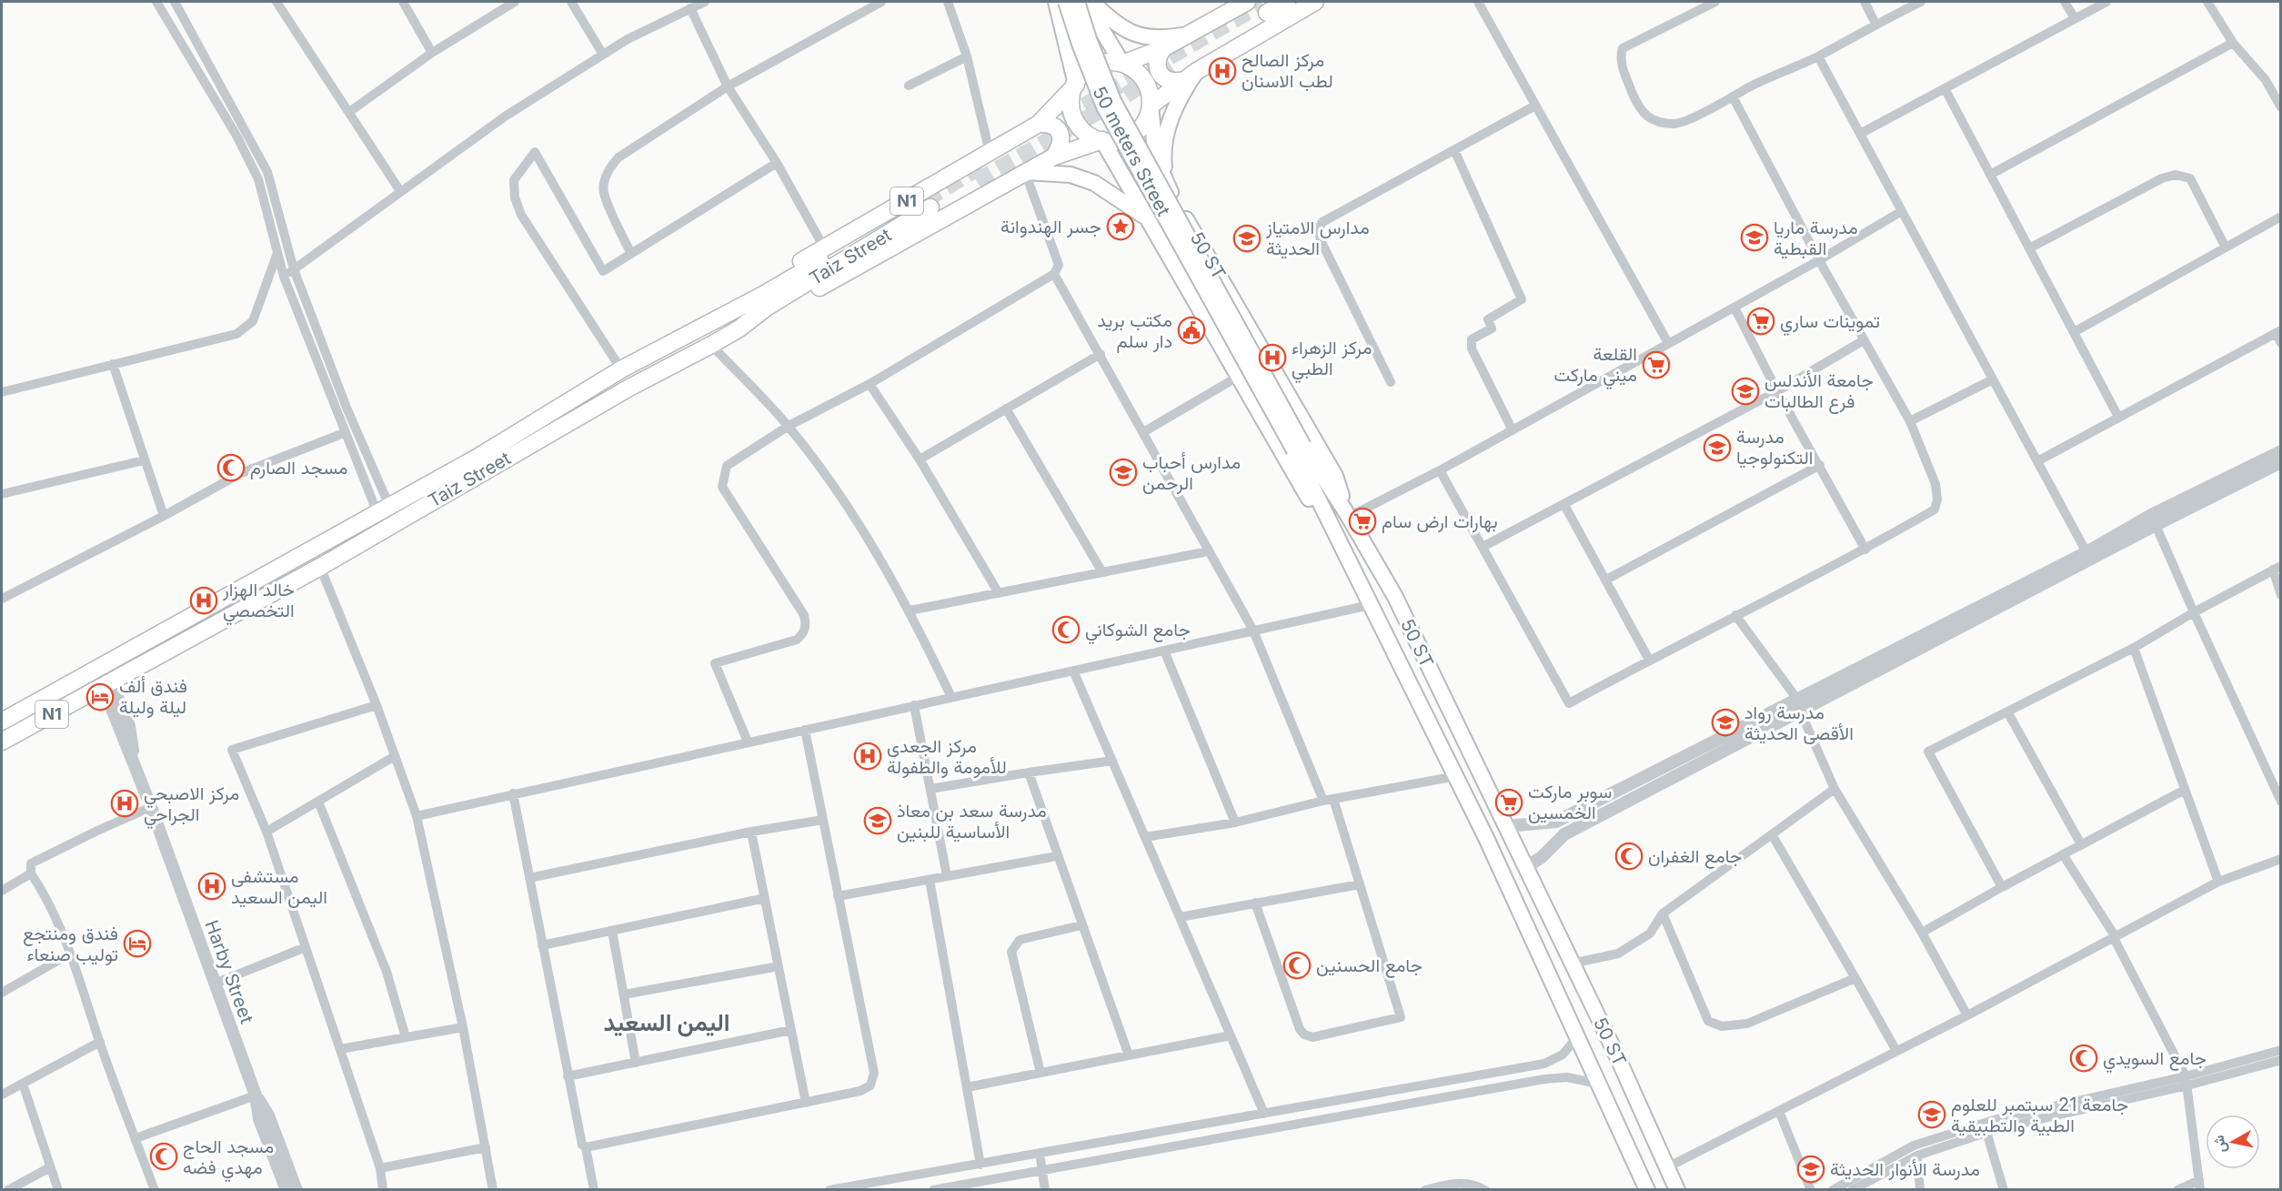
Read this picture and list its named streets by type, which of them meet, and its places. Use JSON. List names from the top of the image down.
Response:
{
  "streets": {
    "highway": ["N1", "Taiz Street"],
    "main road": ["50 meters Street", "50 ST"],
    "street": ["Harby Street"]
  },
  "crossings": [
    ["50 meters Street", "50 ST"],
    ["N1", "50 ST"],
    ["N1", "Taiz Street"],
    ["Taiz Street", "Harby Street"]
  ],
  "districts": ["اليمن السعيد"],
  "places": {
    "hospital": [
      "مركز الصالح لطب الاسنان",
      "مركز الزهراء الطبي",
      "خالد الهزار التخصصي",
      "مركز الجعدي للأمومة والطفولة",
      "مركز الاصبحي الجراحي",
      "مستشفى اليمن السعيد"
    ],
    "place": ["جسر الهندوانة"],
    "school or university": [
      "مدرسة ماريا القبطية",
      "مدارس الامتياز الحديثة",
      "جامعة الأندلس فرع الطالبات",
      "مدرسة التكنولوجيا",
      "مدارس أحباب الرحمن",
      "مدرسة رواد الأقصى الحديثة",
      "مدرسة سعد بن معاذ الأساسية للبنين",
      "جامعة 21 سبتمبر للعلوم الطبية والتطبيقية",
      "مدرسة الأنوار الحديثة"
    ],
    "supermarket": [
      "تموينات ساري",
      "القلعة ميني ماركت",
      "بهارات ارض سام",
      "سوبر ماركت الخمسين"
    ],
    "public building": ["مكتب بريد دار سلم"],
    "mosque": [
      "مسجد الصارم",
      "جامع الشوكاني",
      "جامع الغفران",
      "جامع الحسنين",
      "جامع السويدي",
      "مسجد الحاج مهدي فضه"
    ],
    "hotel": ["فندق ألف ليلة وليلة", "فندق ومنتجع توليب صنعاء"]
  },
  "north": "left"
}
